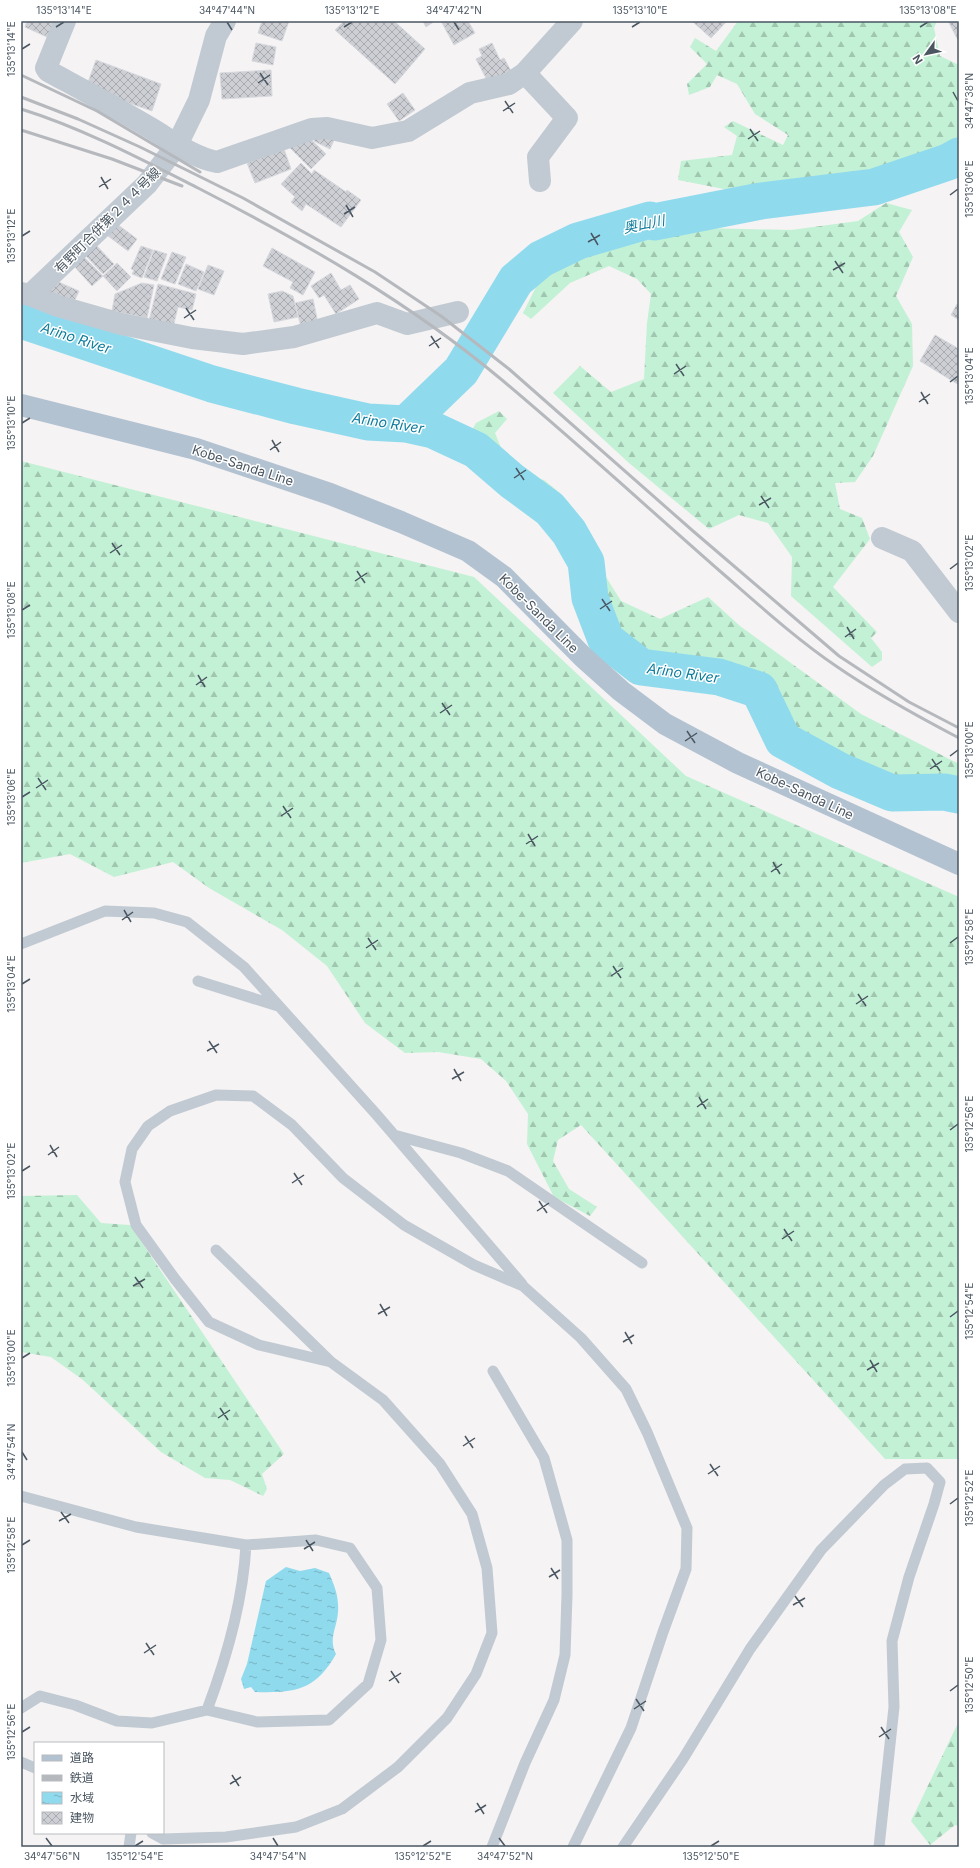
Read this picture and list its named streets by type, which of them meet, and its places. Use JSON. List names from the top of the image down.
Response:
{
  "streets": {
    "main road": ["Kobe-Sanda Line"],
    "street": ["有野町合併第２４４号線"]
  },
  "water": ["奥山川", "Arino River"],
  "legend": [
    "道路",
    "鉄道",
    "水域",
    "建物"
  ],
  "north": "bottom left",
  "coordinates": [
    "135°13'14\"E",
    "34°47'44\"N",
    "135°13'12\"E",
    "34°47'42\"N",
    "135°13'10\"E",
    "135°13'08\"E",
    "34°47'38\"N",
    "135°13'06\"E",
    "135°13'04\"E",
    "135°13'02\"E",
    "135°13'00\"E",
    "135°12'58\"E",
    "135°12'56\"E",
    "135°12'54\"E",
    "34°47'54\"N",
    "135°12'52\"E",
    "135°12'50\"E",
    "34°47'56\"N",
    "34°47'52\"N"
  ]
}
